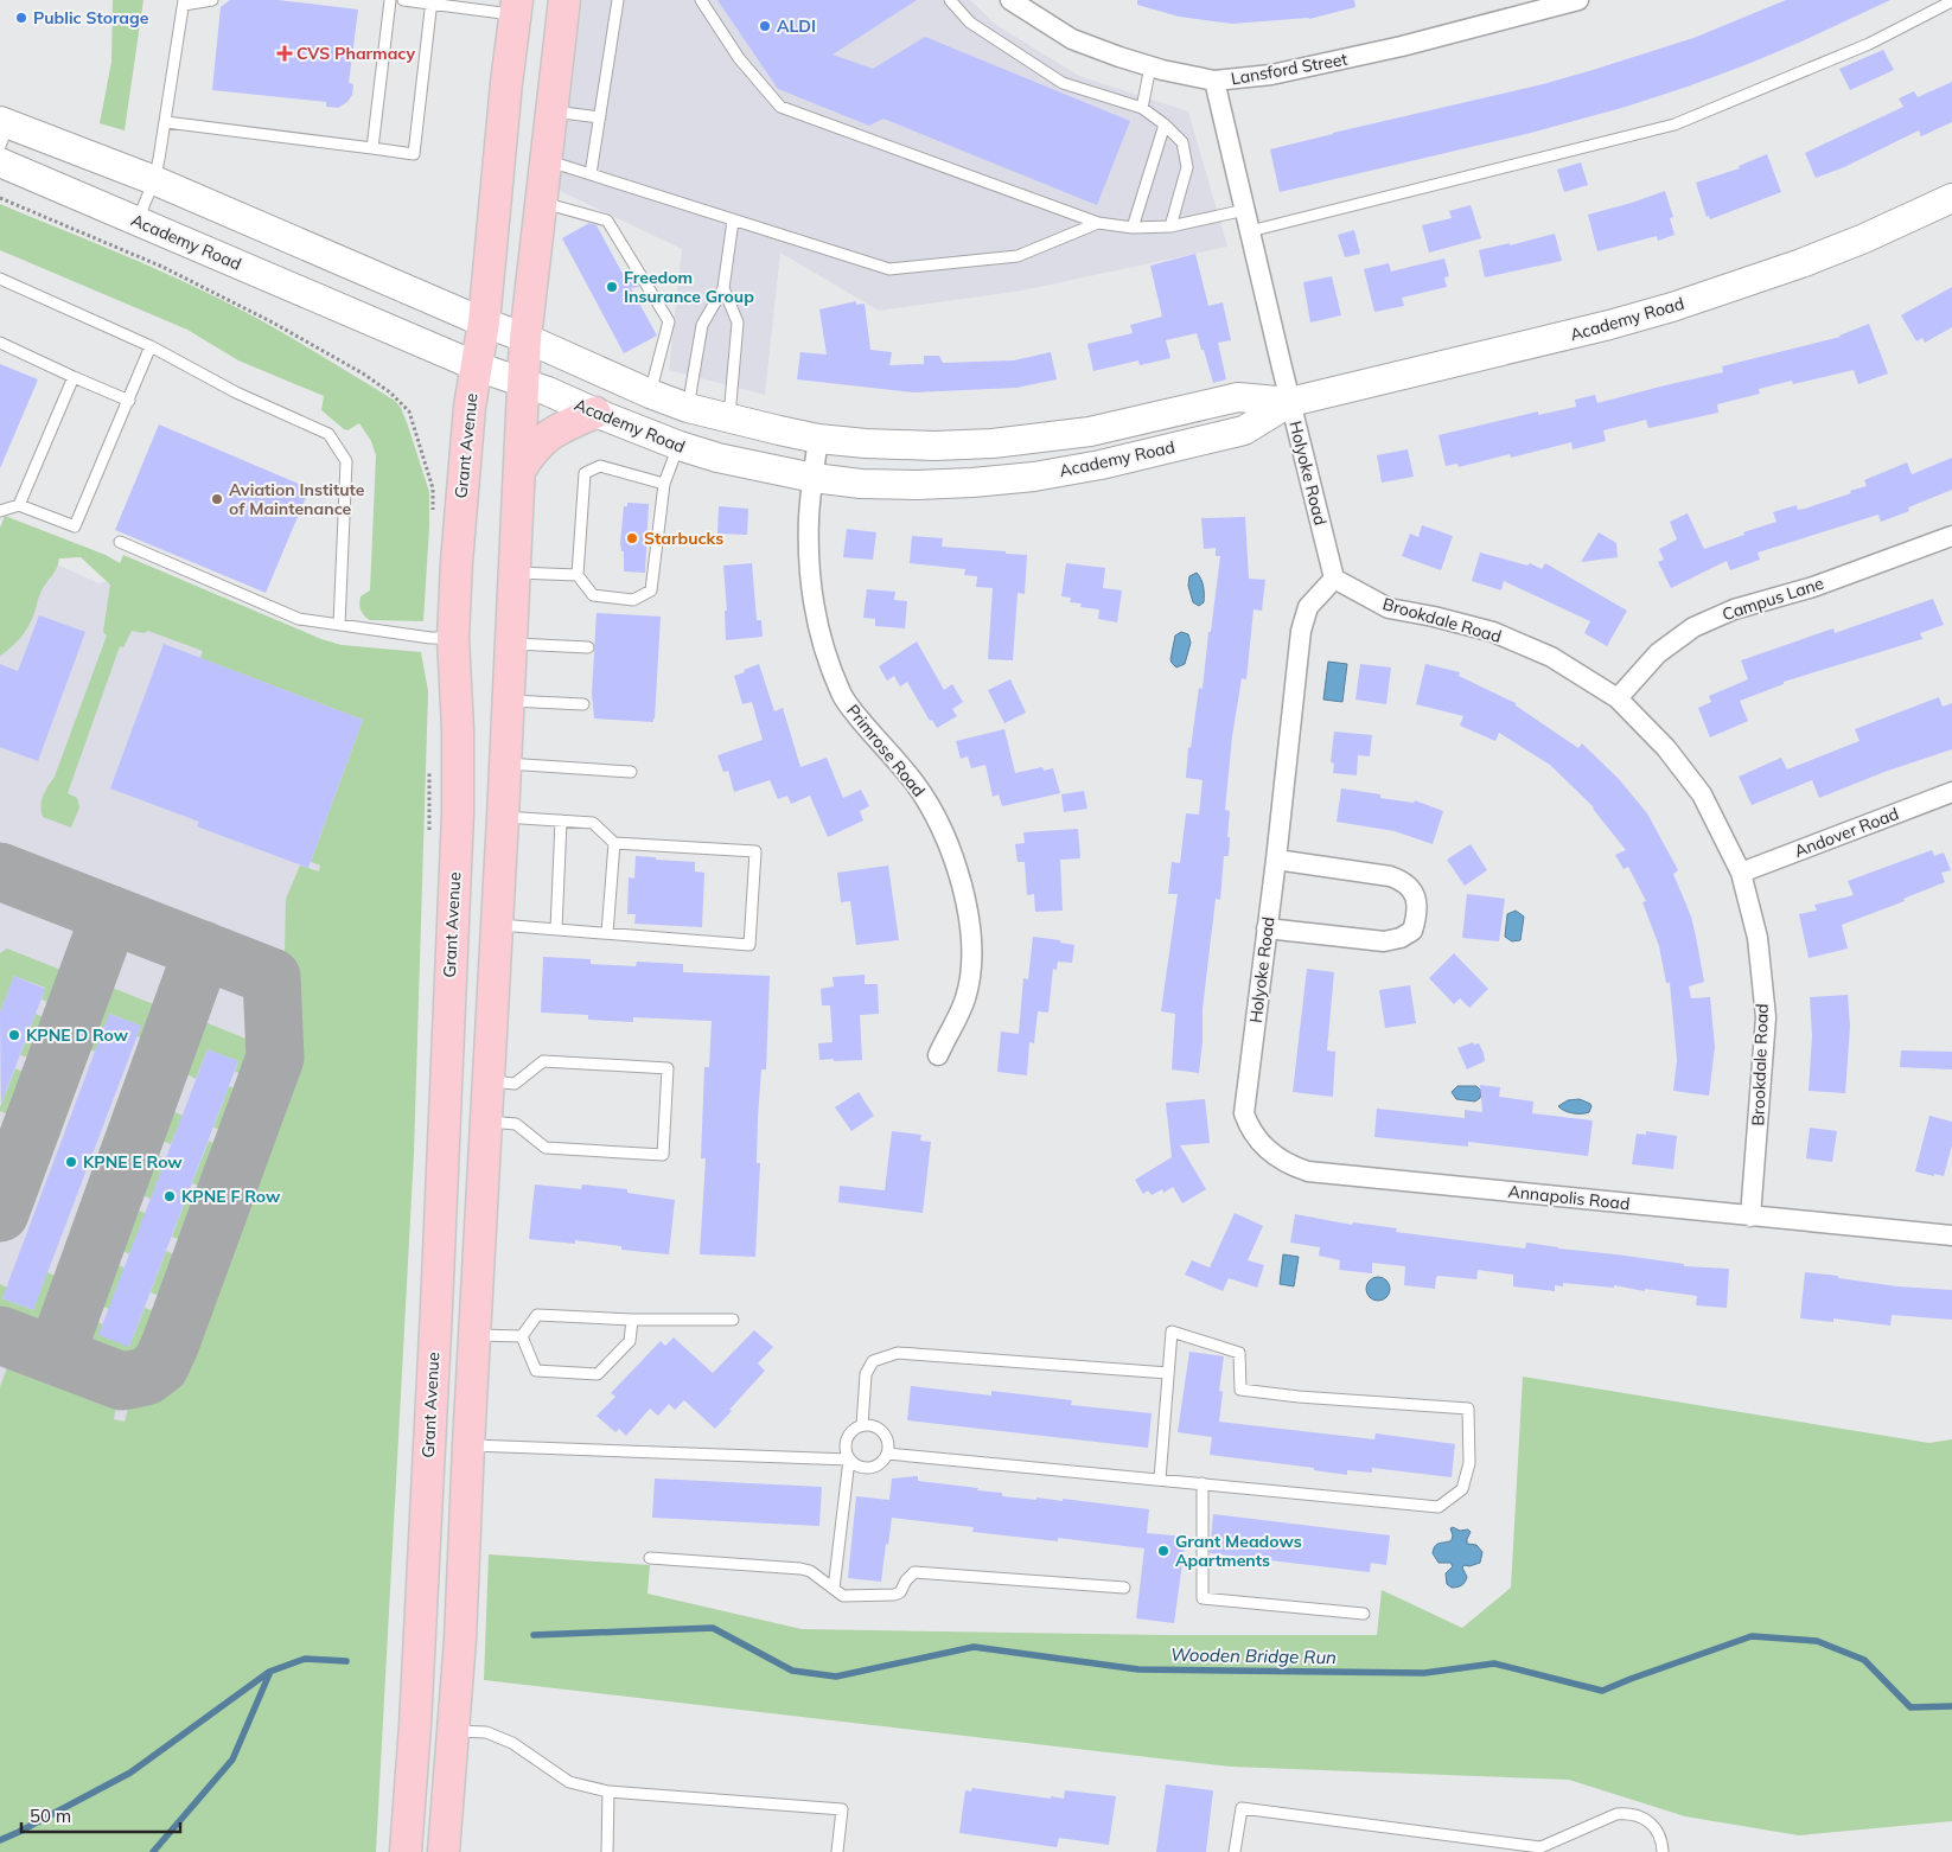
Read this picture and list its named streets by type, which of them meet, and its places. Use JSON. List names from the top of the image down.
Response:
{
  "streets": {
    "main road": ["Academy Road", "Grant Avenue"],
    "street": [
      "Lansford Street",
      "Holyoke Road",
      "Campus Lane",
      "Brookdale Road",
      "Primrose Road",
      "Andover Road",
      "Annapolis Road"
    ]
  },
  "crossings": [
    ["Lansford Street", "Holyoke Road"],
    ["Academy Road", "Grant Avenue"],
    ["Academy Road", "Holyoke Road"],
    ["Academy Road", "Primrose Road"],
    ["Holyoke Road", "Brookdale Road"],
    ["Holyoke Road", "Annapolis Road"],
    ["Campus Lane", "Brookdale Road"],
    ["Brookdale Road", "Andover Road"],
    ["Brookdale Road", "Annapolis Road"]
  ],
  "water": ["Wooden Bridge Run"],
  "places": {
    "other": [
      "Public Storage",
      "ALDI",
      "Freedom Insurance Group",
      "Aviation Institute of Maintenance",
      "Starbucks",
      "KPNE D Row",
      "KPNE E Row",
      "KPNE F Row",
      "Grant Meadows Apartments"
    ],
    "health": ["CVS Pharmacy"]
  },
  "scale_bar": "50 m"
}
